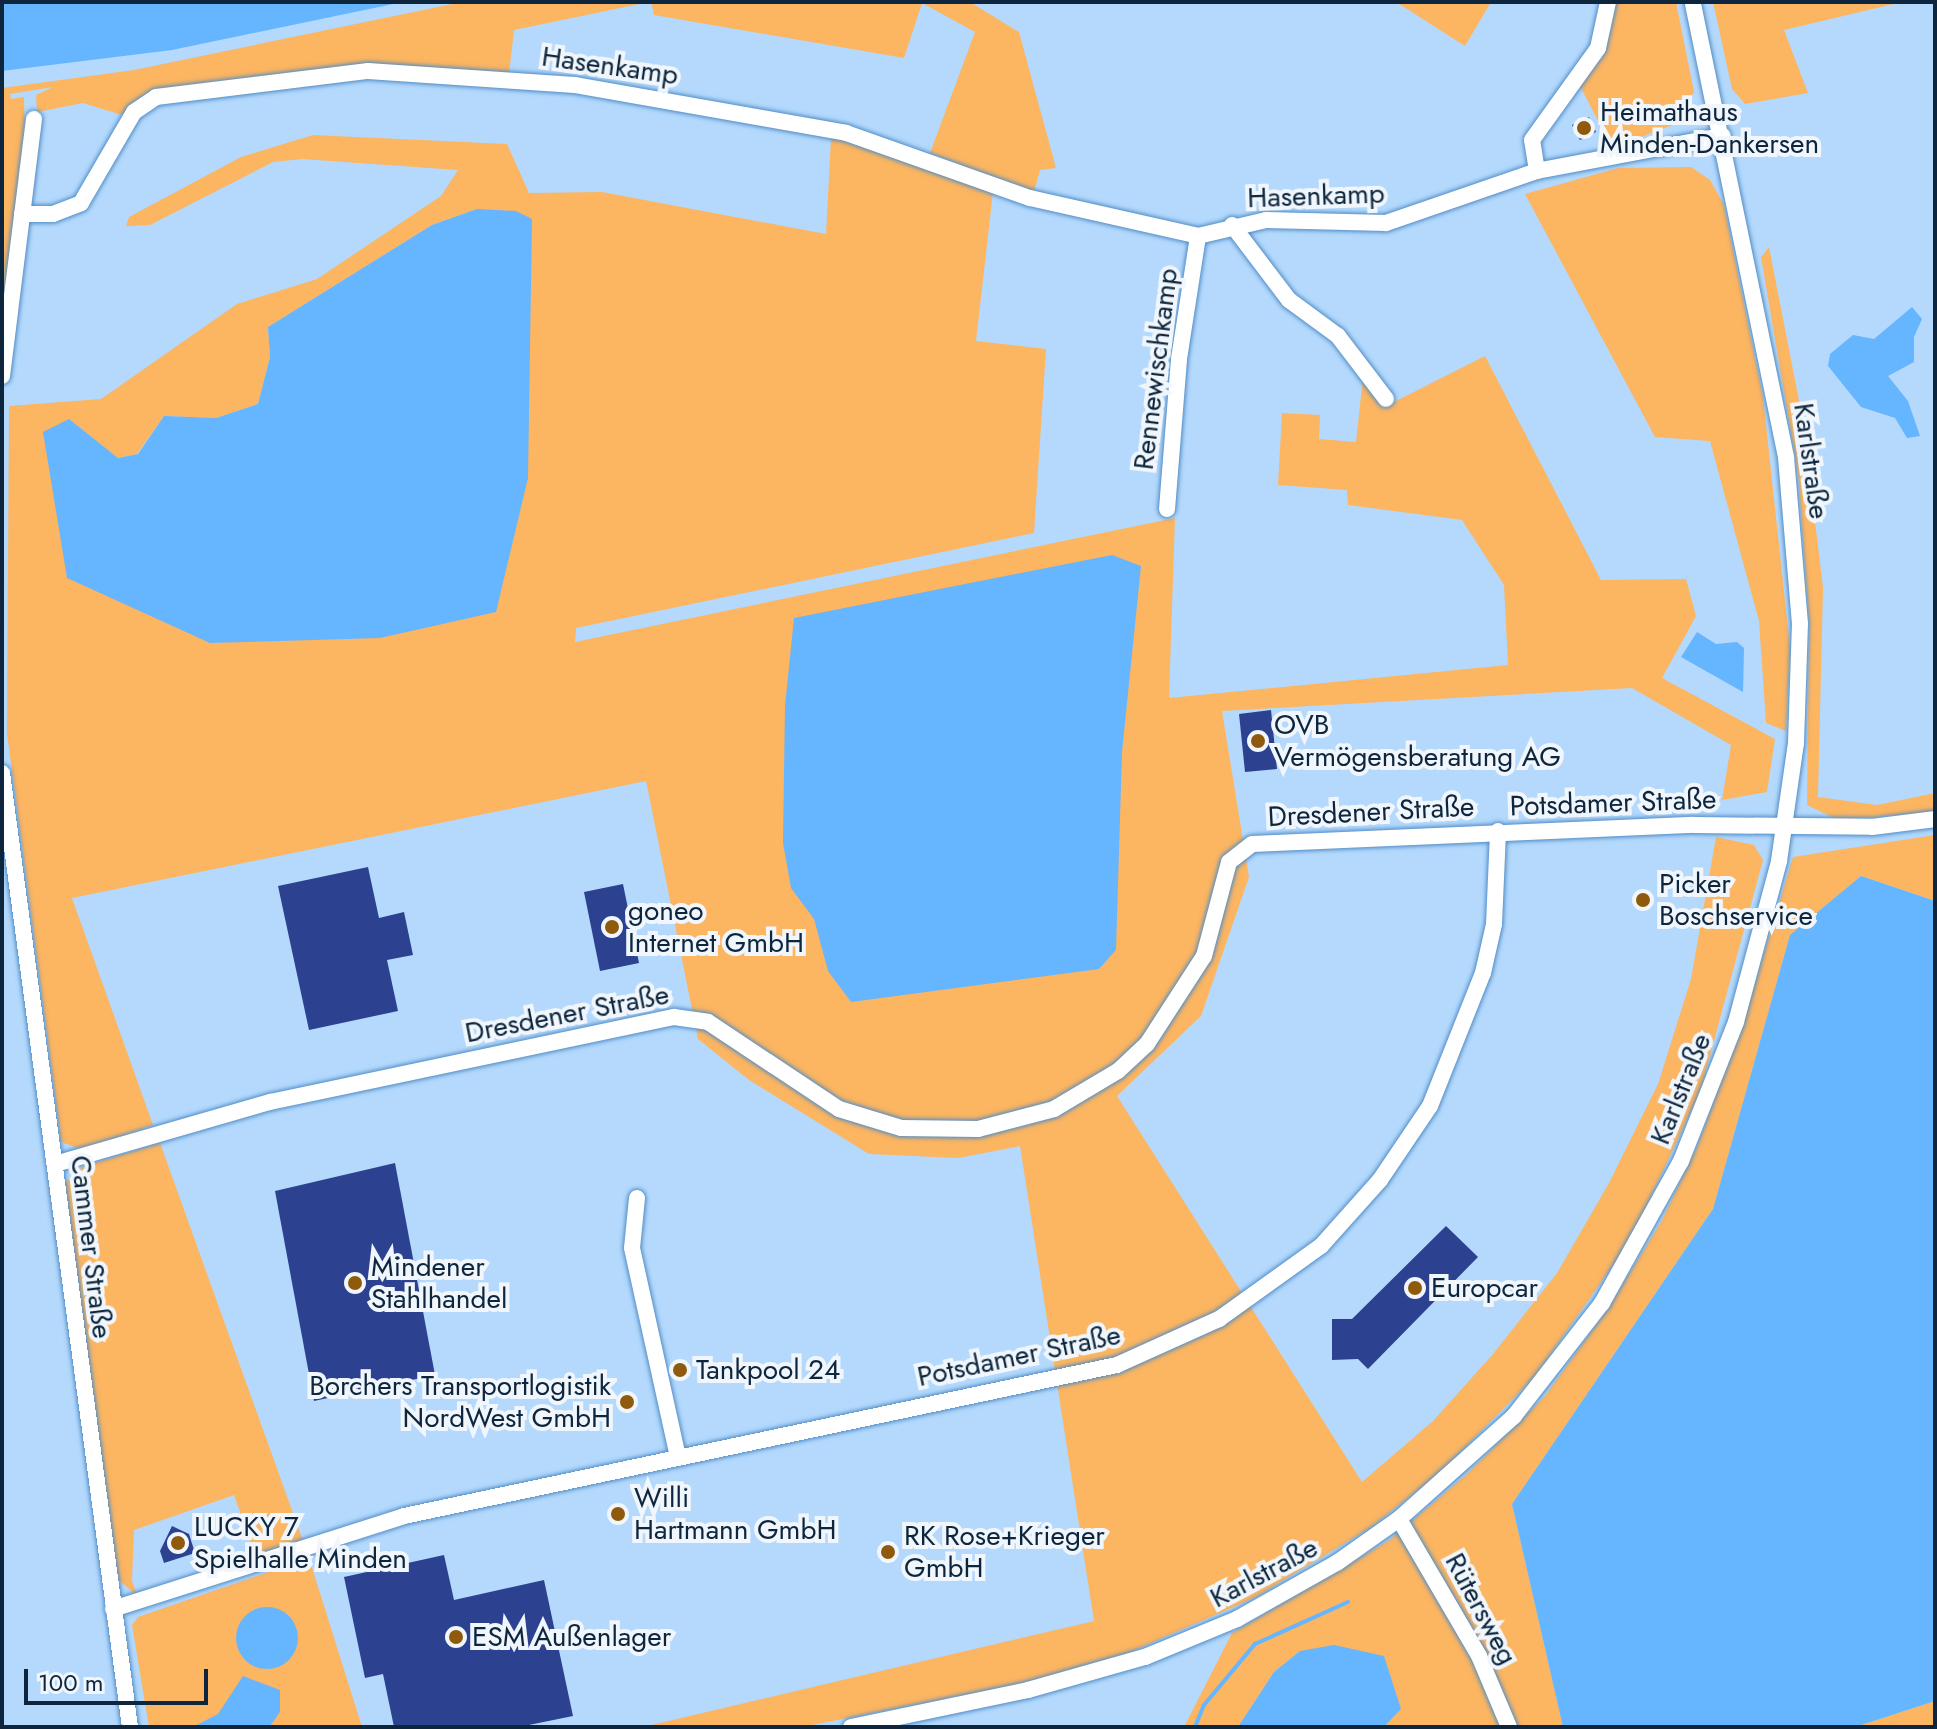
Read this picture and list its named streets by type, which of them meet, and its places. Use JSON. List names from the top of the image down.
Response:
{
  "streets": {
    "street": [
      "Hasenkamp",
      "Rennewischkamp",
      "Karlstraße",
      "Potsdamer Straße",
      "Dresdener Straße",
      "Cammer Straße",
      "Rütersweg"
    ]
  },
  "crossings": [
    ["Hasenkamp", "Rennewischkamp"],
    ["Hasenkamp", "Karlstraße"],
    ["Karlstraße", "Potsdamer Straße"],
    ["Karlstraße", "Rütersweg"],
    ["Potsdamer Straße", "Dresdener Straße"],
    ["Potsdamer Straße", "Cammer Straße"],
    ["Dresdener Straße", "Cammer Straße"]
  ],
  "places": [
    "Heimathaus Minden-Dankersen",
    "OVB Vermögensberatung AG",
    "Picker Boschservice",
    "goneo Internet GmbH",
    "Mindener Stahlhandel",
    "Europcar",
    "Tankpool 24",
    "Borchers Transportlogistik NordWest GmbH",
    "Willi Hartmann GmbH",
    "LUCKY 7 Spielhalle Minden",
    "RK Rose+Krieger GmbH",
    "ESM Außenlager"
  ],
  "scale_bar": "100 m"
}
